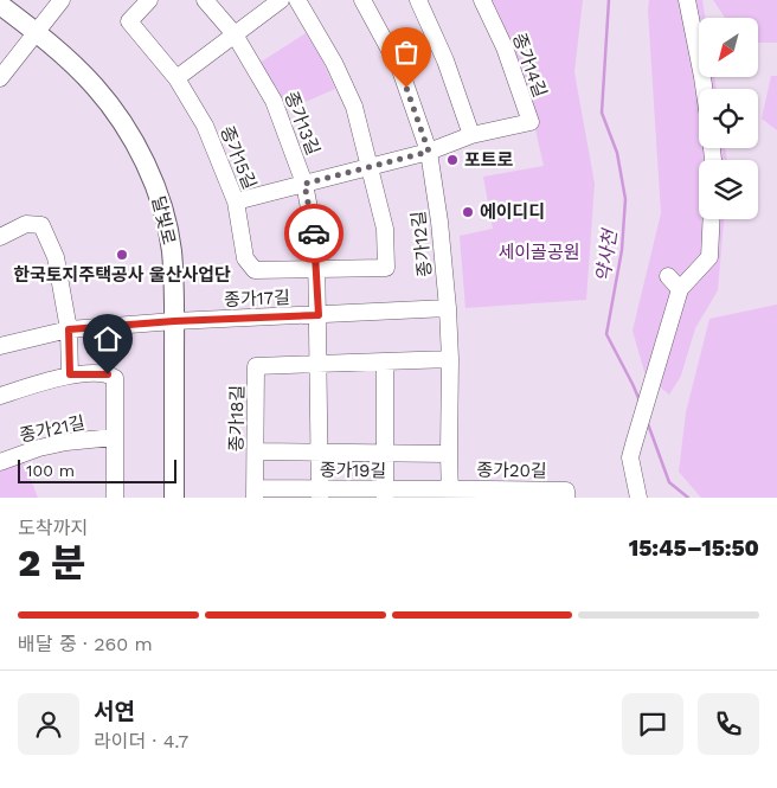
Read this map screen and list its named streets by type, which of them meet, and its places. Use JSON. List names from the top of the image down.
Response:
{
  "streets": {
    "main road": ["달빛로"],
    "street": [
      "종가14길",
      "종가13길",
      "종가15길",
      "종가12길",
      "종가17길",
      "종가18길",
      "종가21길",
      "종가19길",
      "종가20길"
    ]
  },
  "crossings": [
    ["종가14길", "종가13길"],
    ["종가14길", "종가15길"],
    ["종가14길", "종가12길"],
    ["종가13길", "종가15길"],
    ["종가13길", "종가17길"],
    ["종가13길", "종가18길"],
    ["달빛로", "종가17길"],
    ["종가12길", "종가17길"],
    ["종가12길", "종가18길"],
    ["종가12길", "종가19길"],
    ["종가12길", "종가20길"],
    ["종가18길", "종가19길"],
    ["종가19길", "종가20길"]
  ],
  "water": ["약사천"],
  "parks": ["세이골공원"],
  "places": ["포트로", "에이디디", "한국토지주택공사 울산사업단"],
  "scale_bar": "100 m",
  "north": "bottom left",
  "page": {
    "scale": "100 m",
    "heading": ["2 분", "도착까지", "15:45–15:50"],
    "panel": ["서연", "라이더 · 4.7"],
    "bar": "배달 중 · 260 m"
  }
}
